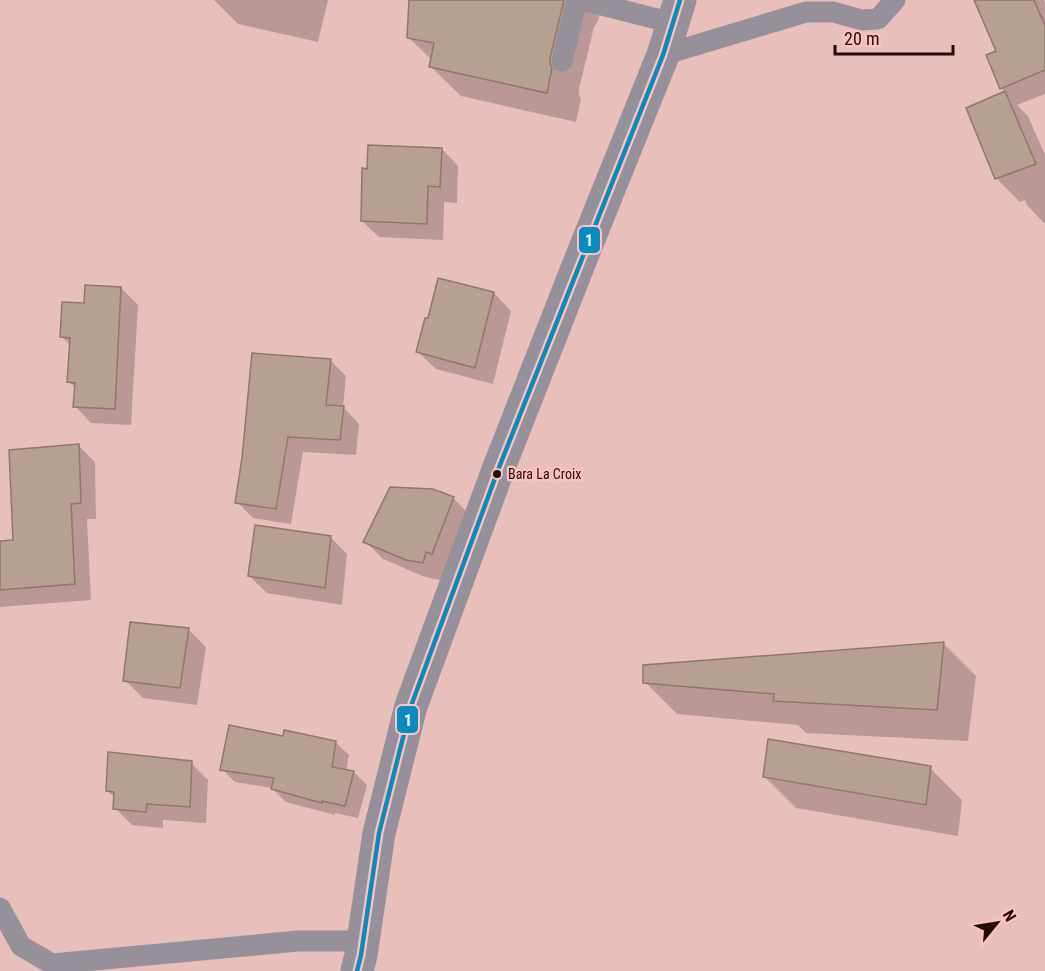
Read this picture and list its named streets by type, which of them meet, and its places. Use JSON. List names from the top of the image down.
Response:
{
  "places": ["Bara La Croix"],
  "lines": ["transit line 1"],
  "scale_bar": "20 m",
  "north": "top right"
}
